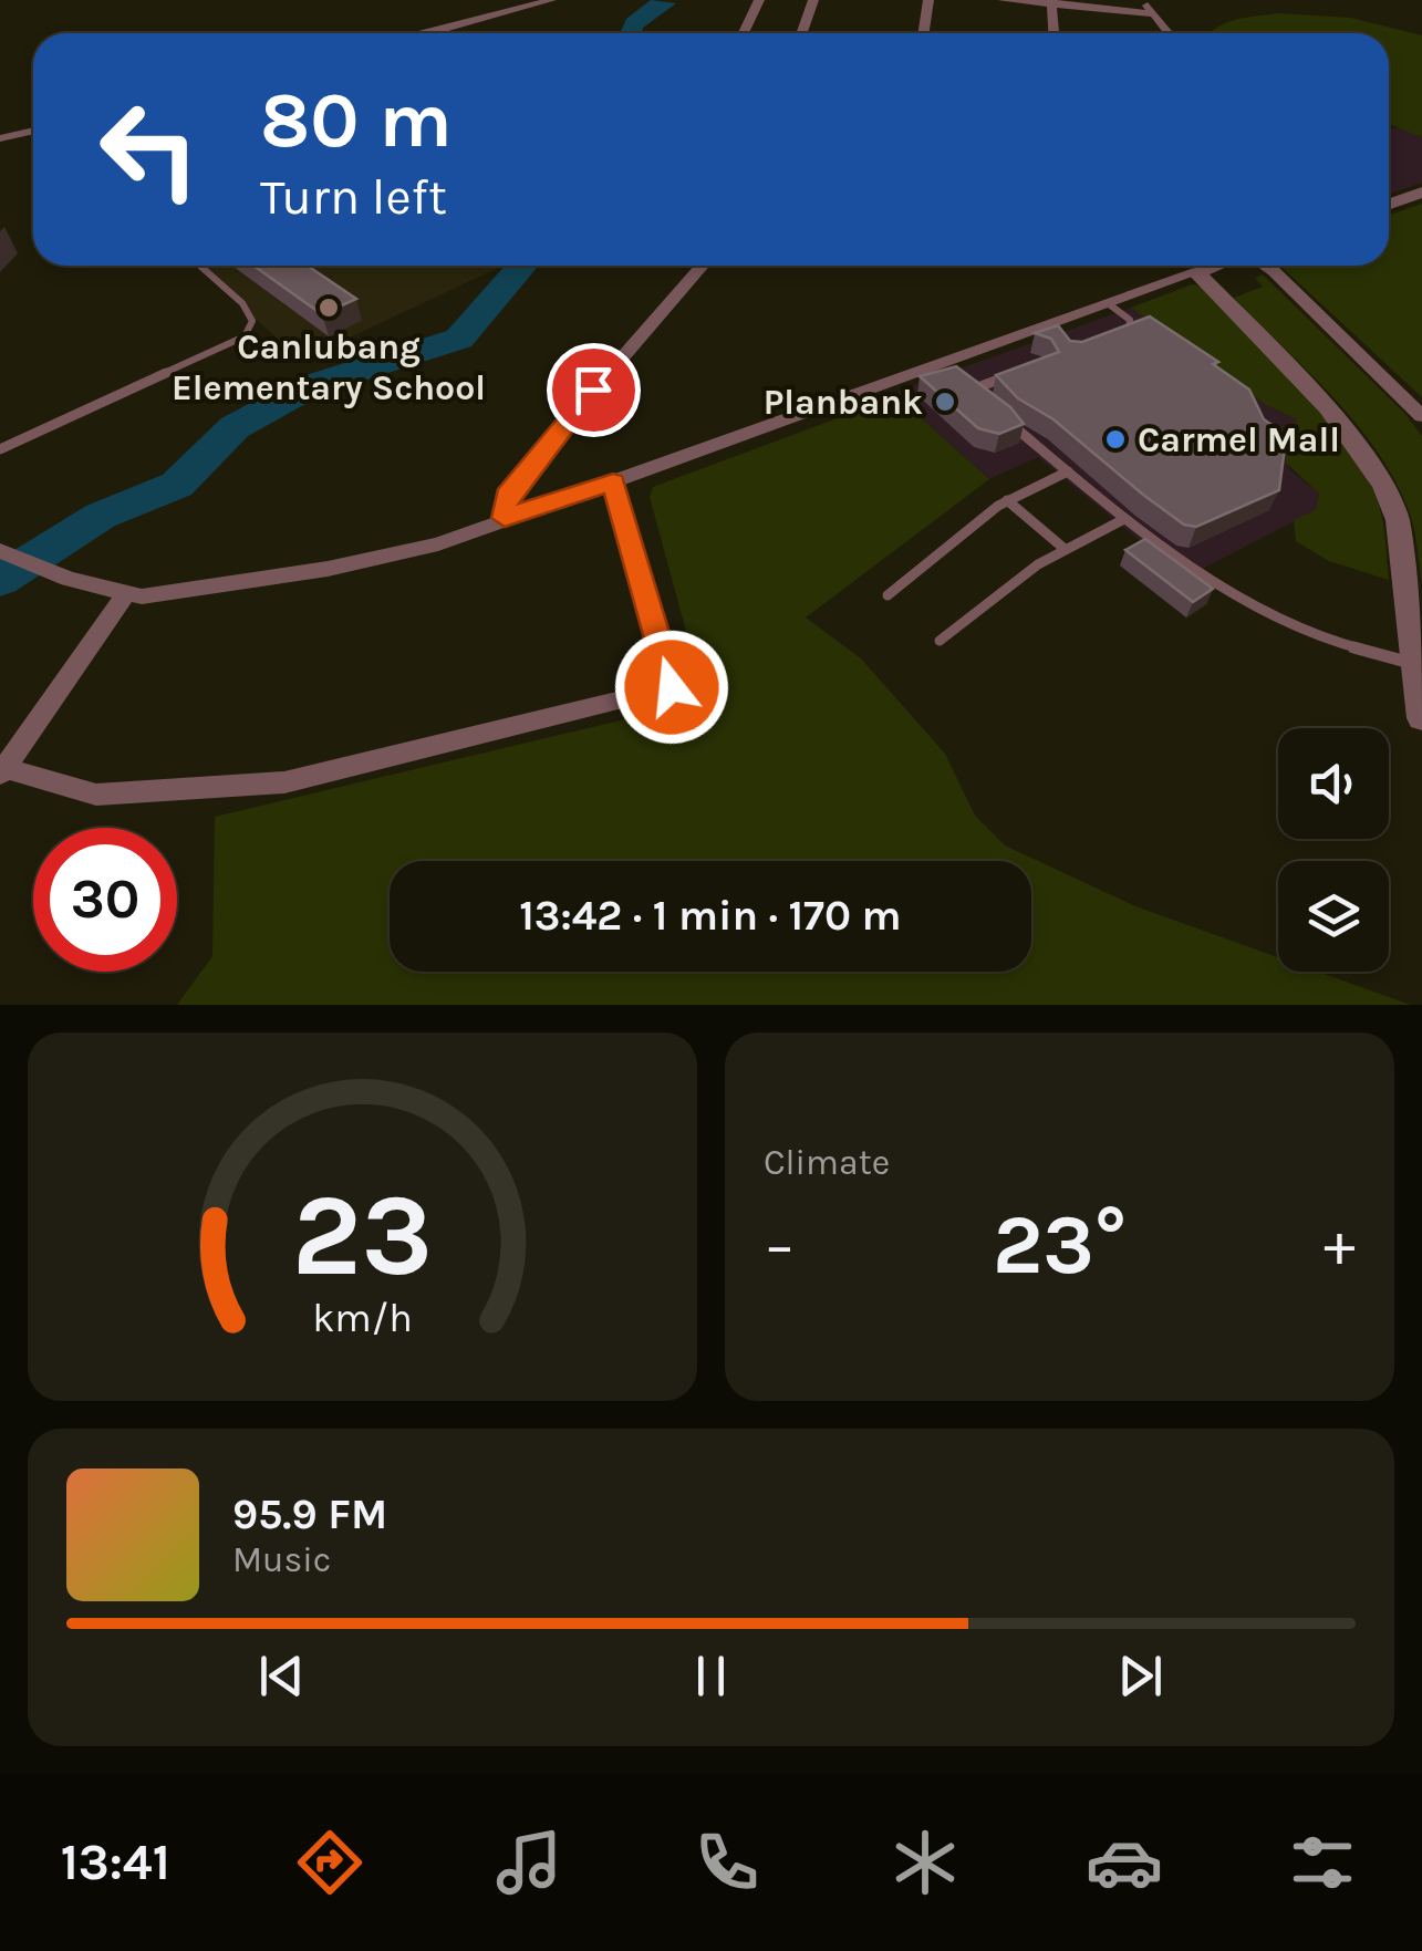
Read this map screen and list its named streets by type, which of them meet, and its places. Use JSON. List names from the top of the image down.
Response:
{
  "places": ["Canlubang Elementary School", "Planbank", "Carmel Mall"],
  "page": {
    "turn": ["80 m", "Turn left"],
    "limit": "30",
    "trip": "13:42 · 1 min · 170 m",
    "tile": "Climate",
    "heat": ["−", "23°", "+"],
    "song": ["95.9 FM", "Music"],
    "tabs": "13:41",
    "gauge": ["23", "km/h"]
  }
}
